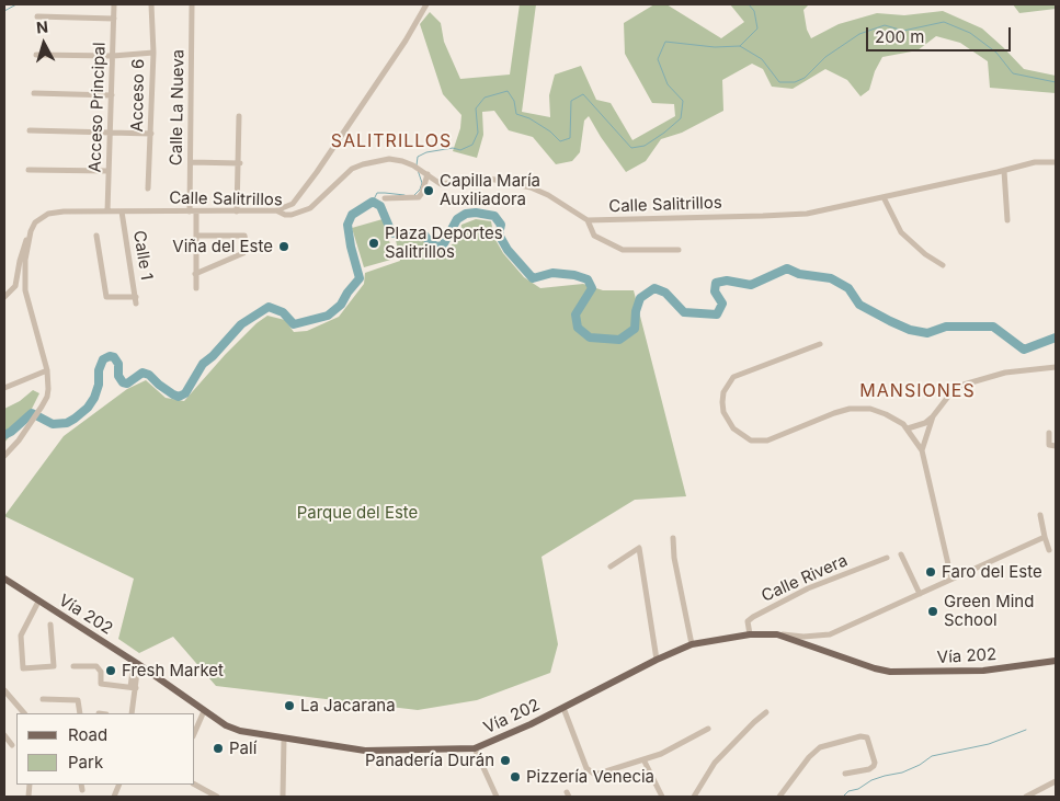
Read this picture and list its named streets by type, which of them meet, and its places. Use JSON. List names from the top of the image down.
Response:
{
  "streets": {
    "main road": ["Vía 202"],
    "street": [
      "Acceso 6",
      "Acceso Principal",
      "Calle La Nueva",
      "Calle Salitrillos",
      "Calle 1",
      "Calle Rivera"
    ]
  },
  "crossings": [
    ["Acceso Principal", "Calle Salitrillos"],
    ["Calle La Nueva", "Calle Salitrillos"],
    ["Calle Salitrillos", "Calle 1"],
    ["Calle Rivera", "Vía 202"]
  ],
  "districts": ["SALITRILLOS", "MANSIONES"],
  "parks": ["Parque del Este"],
  "places": [
    "Capilla María Auxiliadora",
    "Plaza Deportes Salitrillos",
    "Viña del Este",
    "Faro del Este",
    "Green Mind School",
    "Fresh Market",
    "La Jacarana",
    "Palí",
    "Panadería Durán",
    "Pizzería Venecia"
  ],
  "legend": ["Road", "Park"],
  "scale_bar": "200 m",
  "north": "top"
}
